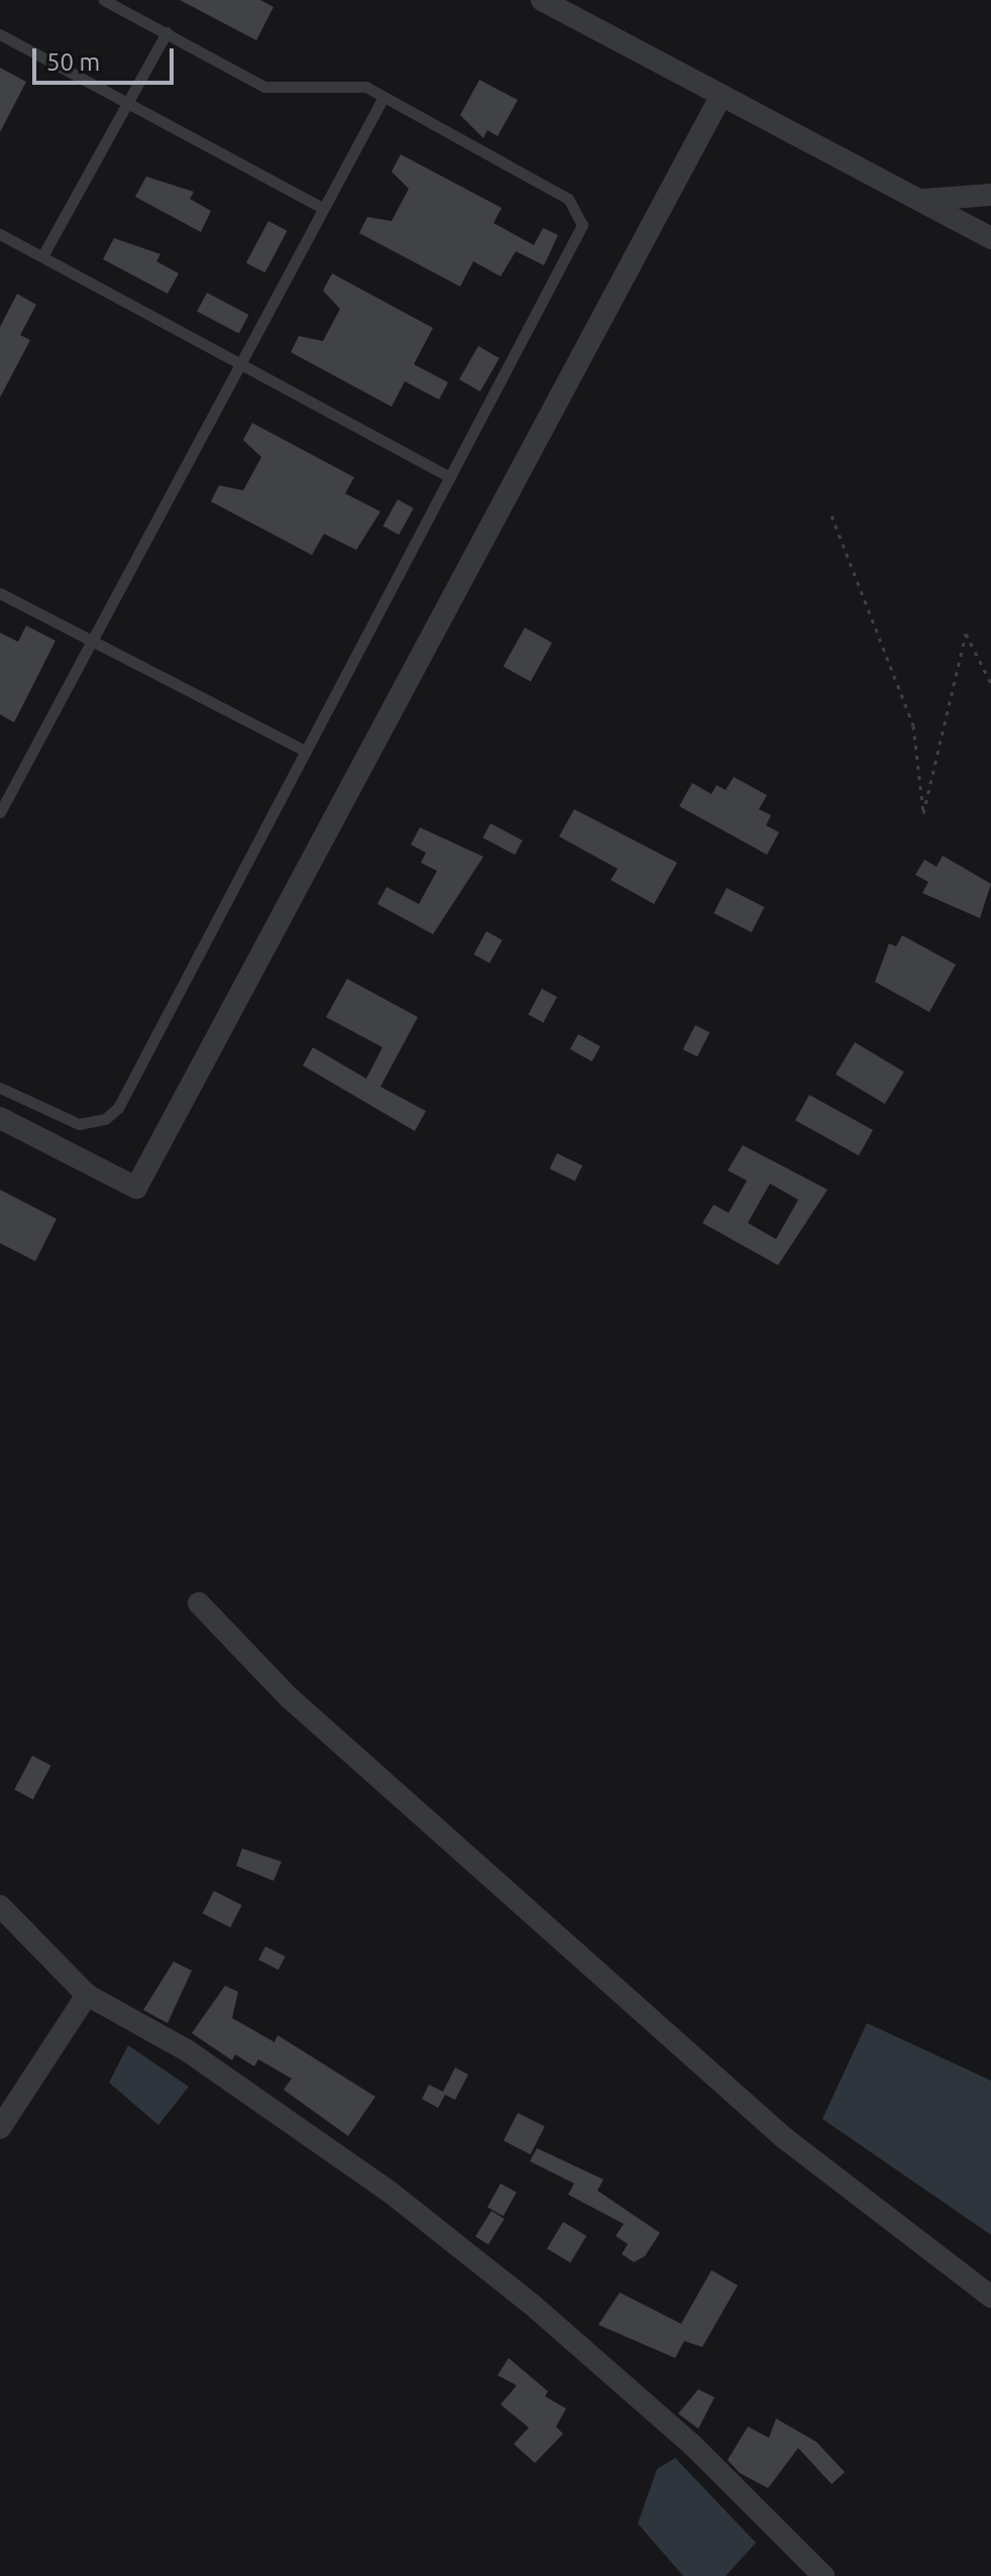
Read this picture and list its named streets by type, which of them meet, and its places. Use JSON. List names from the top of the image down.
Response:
{
  "scale_bar": "50 m"
}
